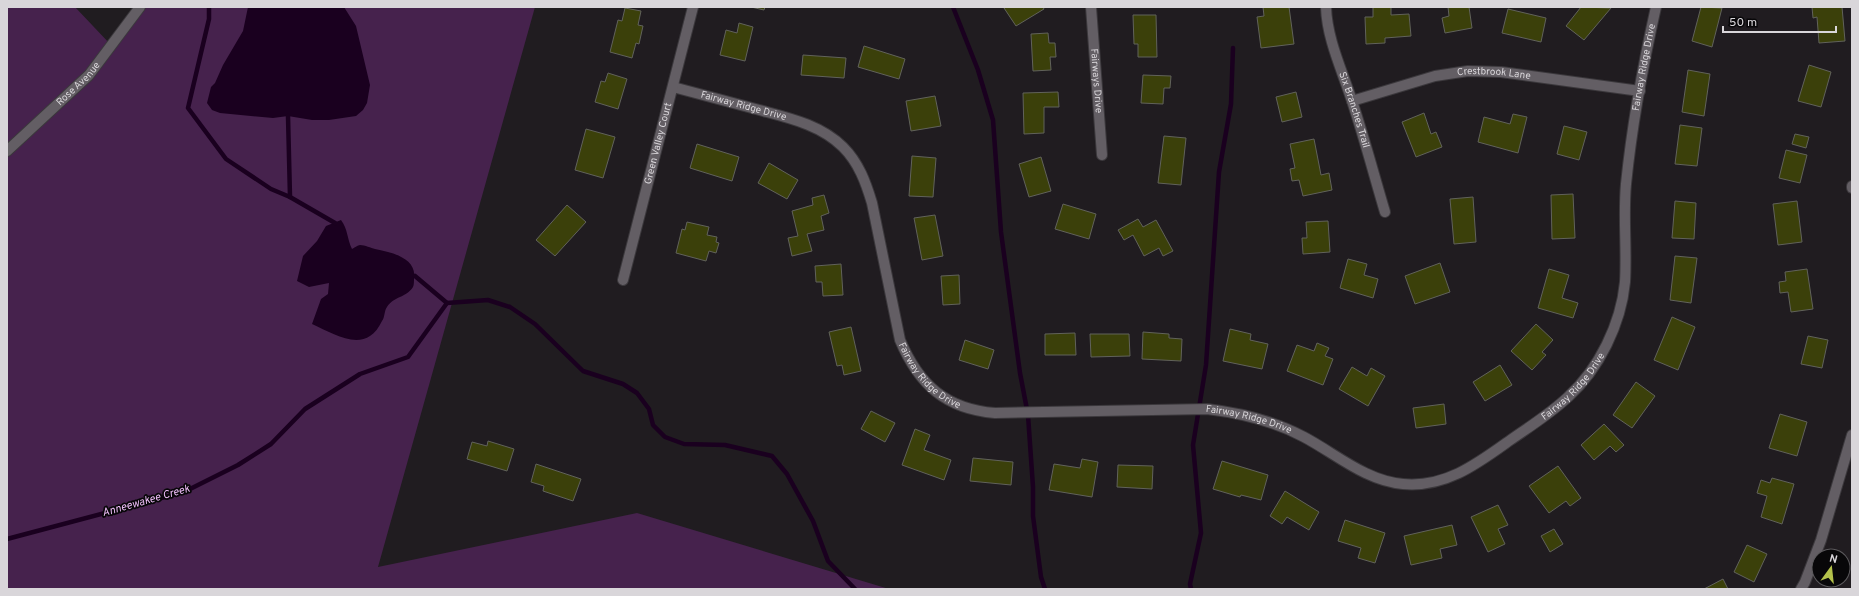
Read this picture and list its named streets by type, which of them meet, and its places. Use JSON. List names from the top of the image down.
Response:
{
  "streets": {
    "street": [
      "Fairway Ridge Drive",
      "Crestbrook Lane",
      "Fairways Drive",
      "Rose Avenue",
      "Six Branches Trail",
      "Green Valley Court"
    ]
  },
  "crossings": [
    ["Fairway Ridge Drive", "Crestbrook Lane"],
    ["Fairway Ridge Drive", "Green Valley Court"],
    ["Crestbrook Lane", "Six Branches Trail"]
  ],
  "water": ["Anneewakee Creek"],
  "scale_bar": "50 m",
  "north": "top"
}
